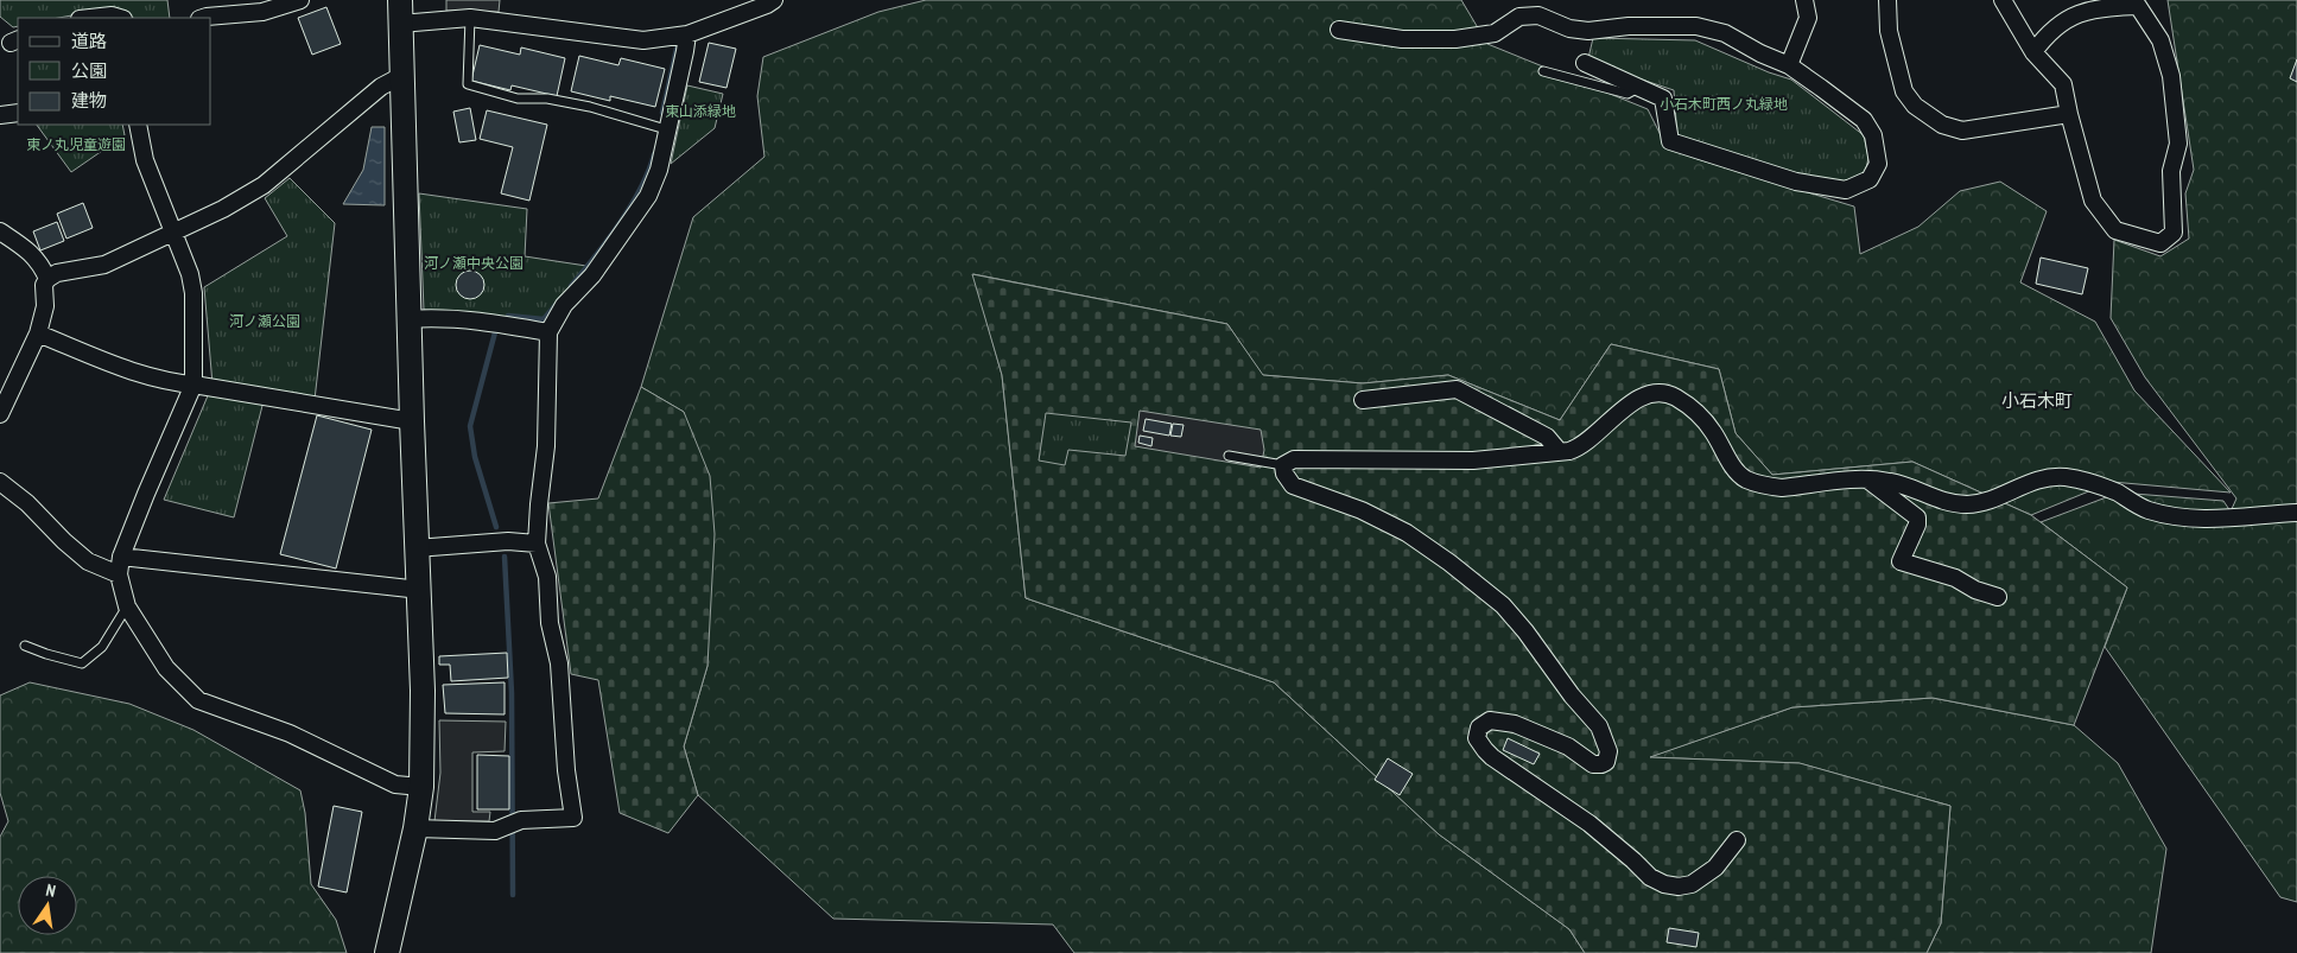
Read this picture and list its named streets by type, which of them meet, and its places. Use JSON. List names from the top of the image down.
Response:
{
  "districts": ["小石木町"],
  "parks": [
    "小石木町西ノ丸緑地",
    "東山添緑地",
    "東ノ丸児童遊園",
    "河ノ瀬中央公園",
    "河ノ瀬公園"
  ],
  "legend": ["道路", "公園", "建物"],
  "north": "top"
}
